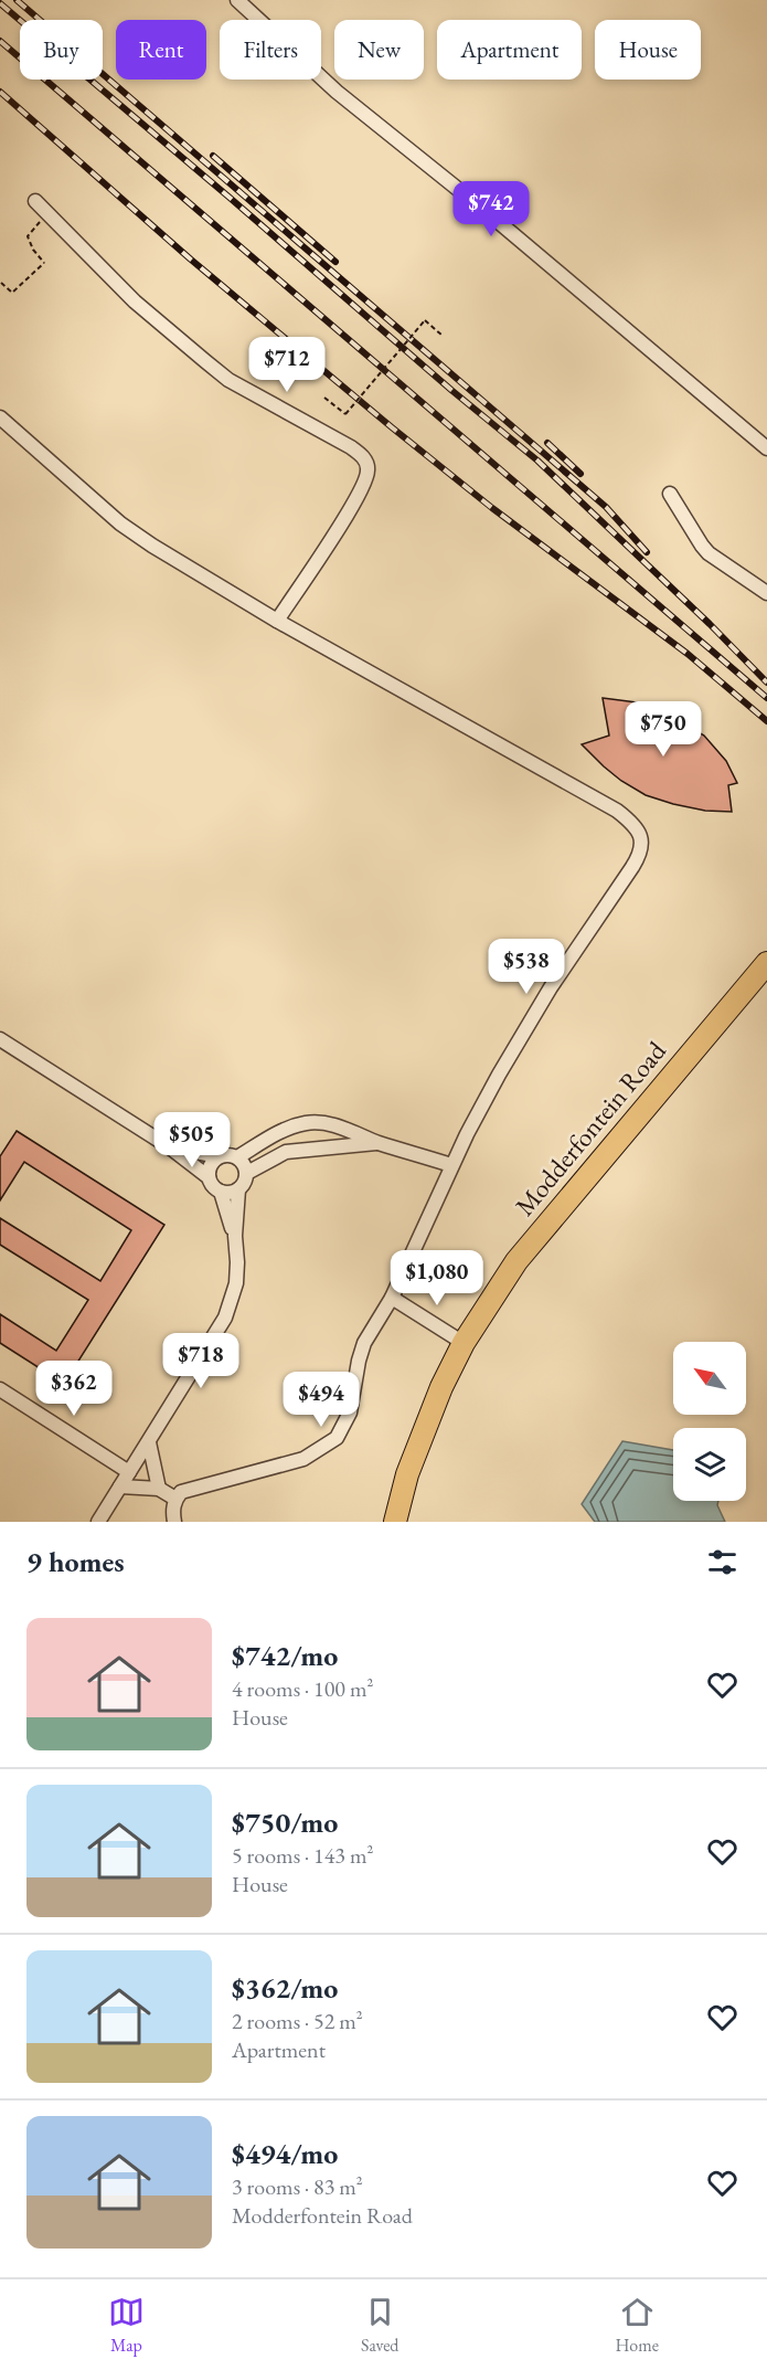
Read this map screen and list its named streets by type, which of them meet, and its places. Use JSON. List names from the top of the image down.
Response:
{
  "streets": {
    "main road": ["Modderfontein Road"]
  },
  "north": "top left",
  "page": {
    "chip": [
      "Buy",
      "Rent",
      "Filters",
      "New",
      "Apartment",
      "House"
    ],
    "price": [
      "$742",
      "$712",
      "$750",
      "$538",
      "$505",
      "$1,080",
      "$718",
      "$362",
      "$494"
    ],
    "heading": "9 homes",
    "list": [
      {
        "name": "$742/mo",
        "note": "4 rooms · 100 m² · House"
      },
      {
        "name": "$750/mo",
        "note": "5 rooms · 143 m² · House"
      },
      {
        "name": "$362/mo",
        "note": "2 rooms · 52 m² · Apartment"
      },
      {
        "name": "$494/mo",
        "note": "3 rooms · 83 m² · Modderfontein Road"
      }
    ],
    "tabs": ["Map", "Saved", "Home"]
  }
}
